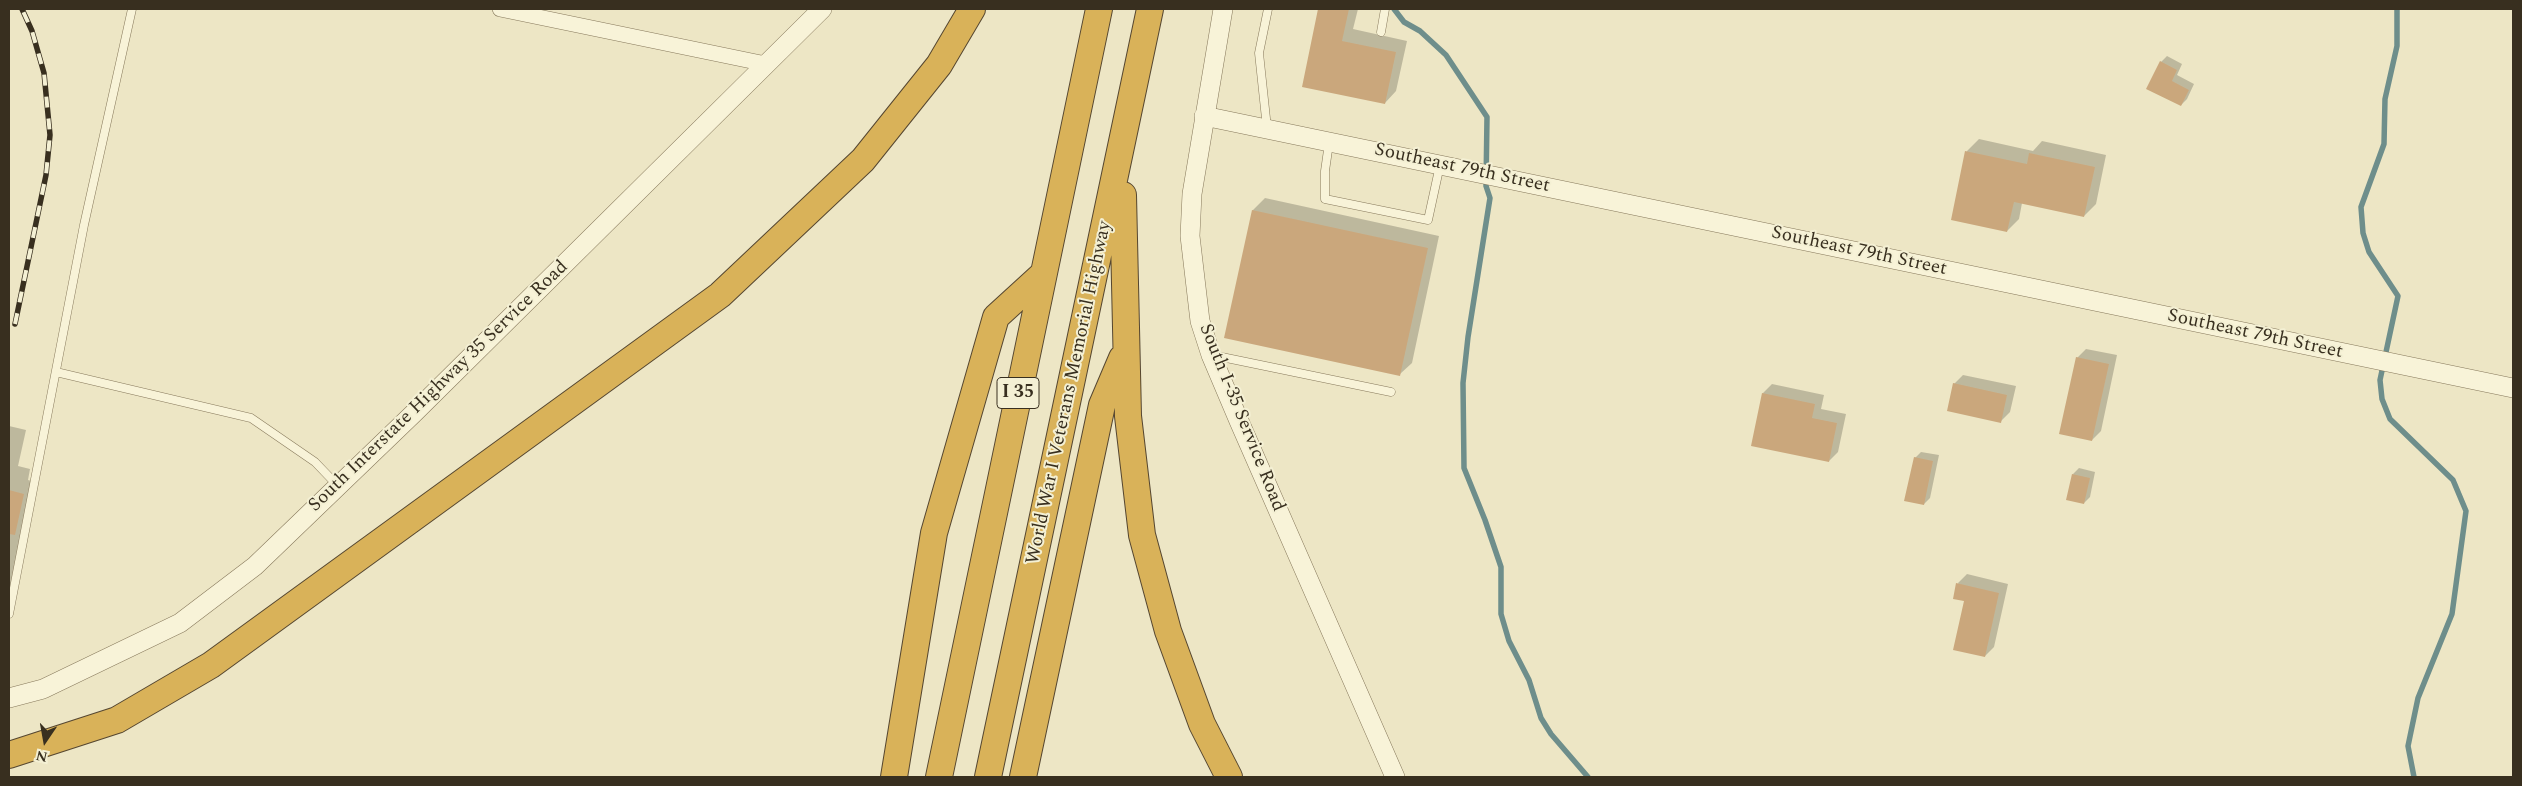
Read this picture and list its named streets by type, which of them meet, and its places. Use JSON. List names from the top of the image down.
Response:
{
  "streets": {
    "highway": ["I 35", "World War I Veterans Memorial Highway"],
    "street": ["Southeast 79th Street", "South Interstate Highway 35 Service Road", "South I-35 Service Road"]
  },
  "crossings": [
    ["Southeast 79th Street", "South I-35 Service Road"]
  ],
  "north": "bottom"
}
